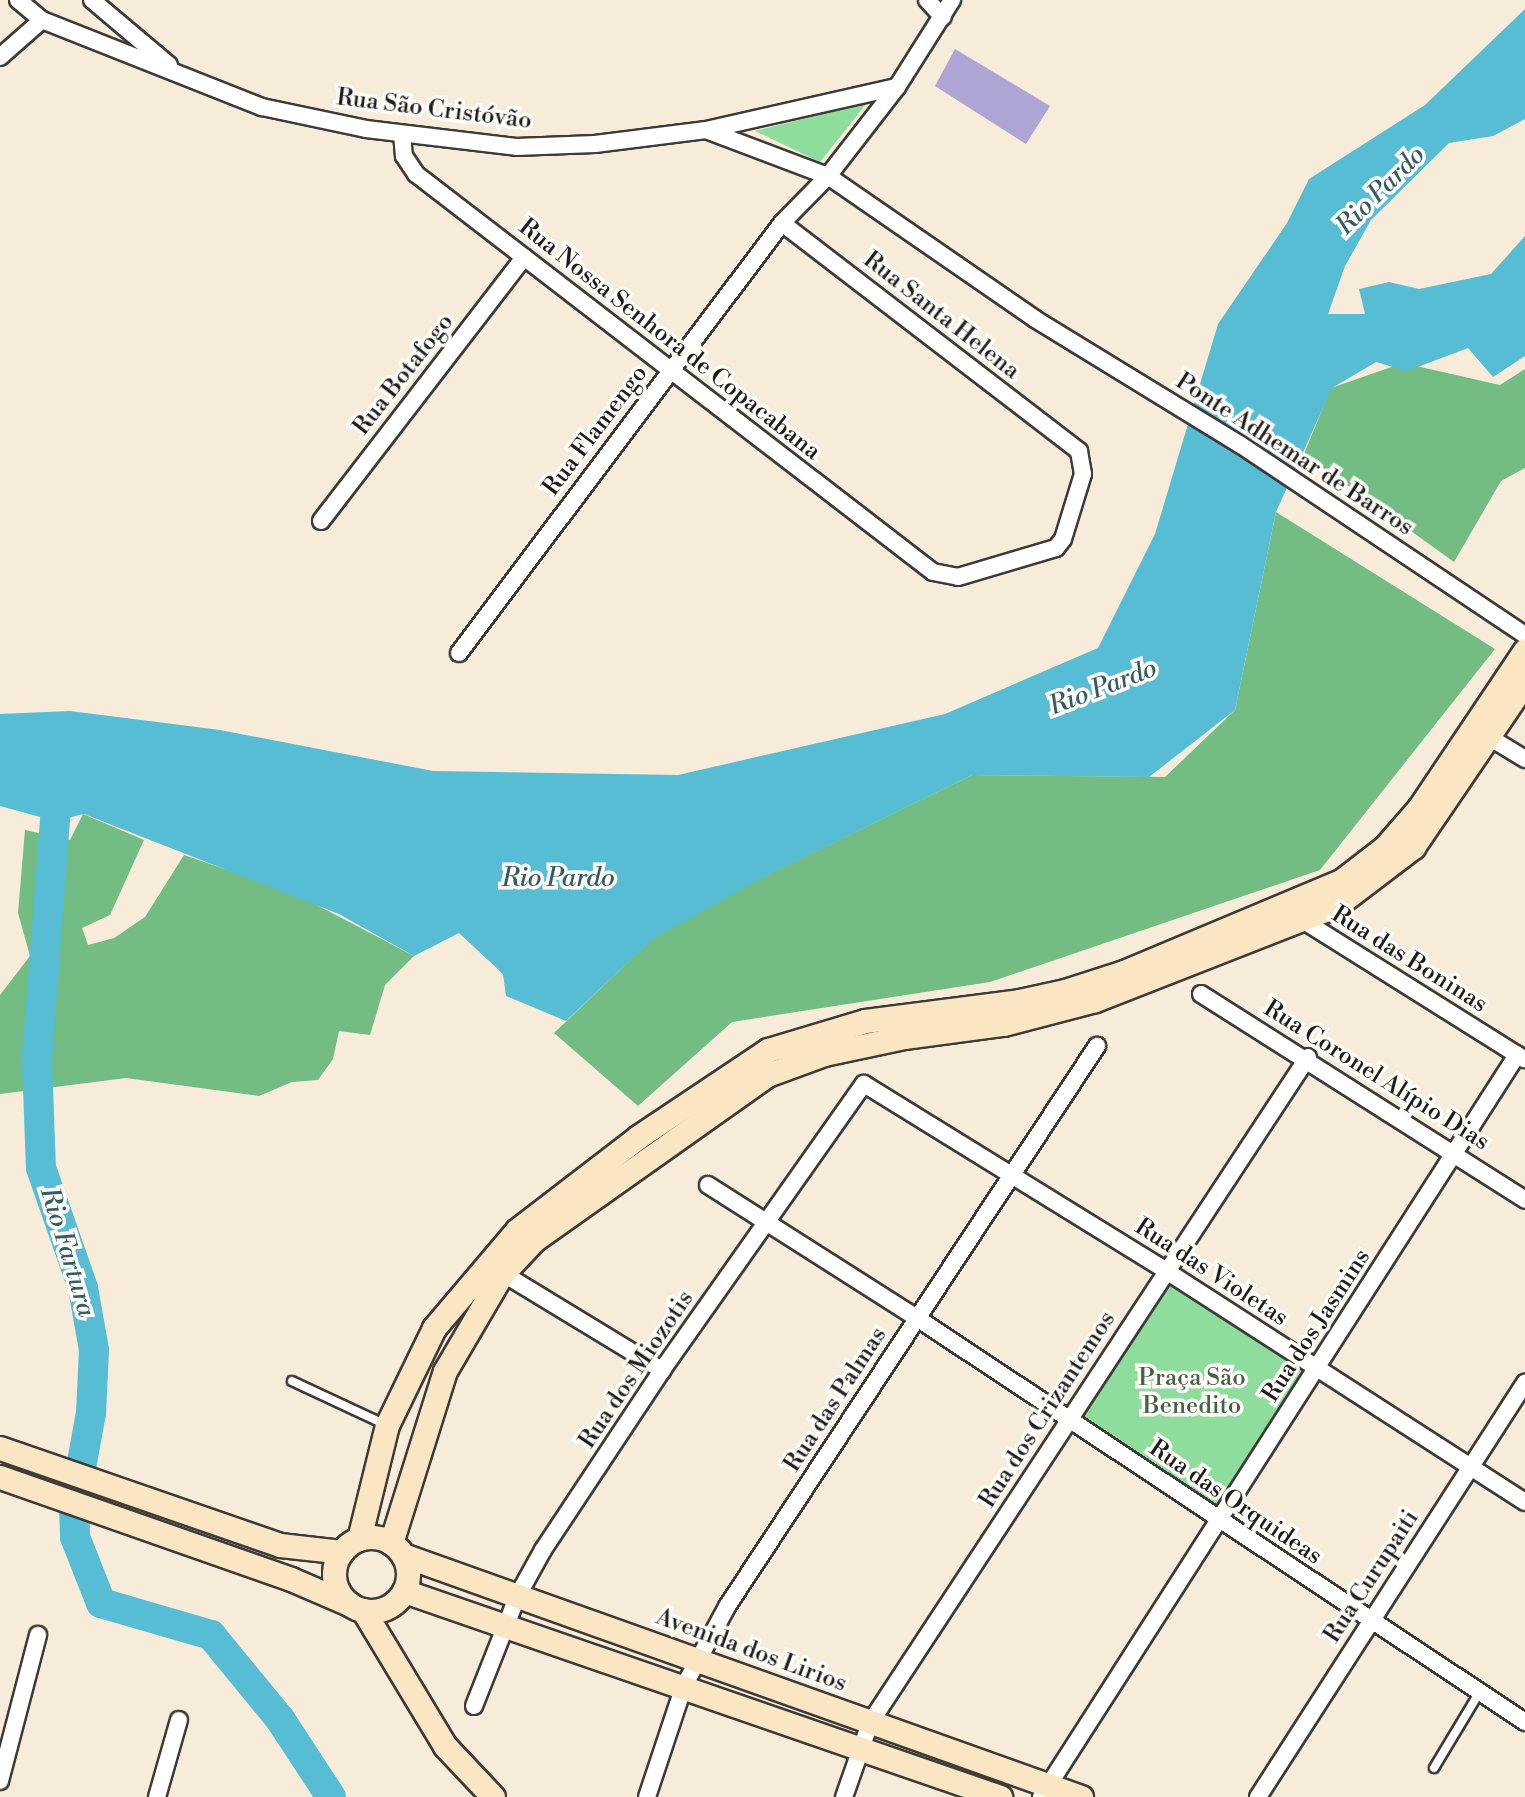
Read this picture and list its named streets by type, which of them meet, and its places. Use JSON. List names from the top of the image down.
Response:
{
  "streets": {
    "main road": ["Avenida dos Lirios"],
    "street": [
      "Rua São Cristóvão",
      "Rua Santa Helena",
      "Rua Nossa Senhora de Copacabana",
      "Rua Botafogo",
      "Rua Flamengo",
      "Ponte Adhemar de Barros",
      "Rua das Boninas",
      "Rua Coronel Alípio Dias",
      "Rua das Violetas",
      "Rua dos Jasmins",
      "Rua dos Miozotis",
      "Rua das Palmas",
      "Rua dos Crizantemos",
      "Rua das Orquideas",
      "Rua Curupaiti"
    ]
  },
  "crossings": [
    ["Rua São Cristóvão", "Rua Nossa Senhora de Copacabana"],
    ["Rua São Cristóvão", "Rua Flamengo"],
    ["Rua São Cristóvão", "Ponte Adhemar de Barros"],
    ["Rua Santa Helena", "Rua Nossa Senhora de Copacabana"],
    ["Rua Santa Helena", "Rua Flamengo"],
    ["Rua Nossa Senhora de Copacabana", "Rua Botafogo"],
    ["Rua Nossa Senhora de Copacabana", "Rua Flamengo"],
    ["Rua Flamengo", "Ponte Adhemar de Barros"],
    ["Rua das Boninas", "Rua dos Jasmins"],
    ["Rua Coronel Alípio Dias", "Rua dos Jasmins"],
    ["Rua Coronel Alípio Dias", "Rua dos Crizantemos"],
    ["Rua das Violetas", "Rua dos Jasmins"],
    ["Rua das Violetas", "Rua dos Miozotis"],
    ["Rua das Violetas", "Rua das Palmas"],
    ["Rua das Violetas", "Rua dos Crizantemos"],
    ["Rua das Violetas", "Rua Curupaiti"],
    ["Rua dos Jasmins", "Rua das Orquideas"],
    ["Rua dos Jasmins", "Avenida dos Lirios"],
    ["Rua dos Miozotis", "Rua das Orquideas"],
    ["Rua dos Miozotis", "Avenida dos Lirios"],
    ["Rua das Palmas", "Rua das Orquideas"],
    ["Rua das Palmas", "Avenida dos Lirios"],
    ["Rua dos Crizantemos", "Rua das Orquideas"],
    ["Rua dos Crizantemos", "Avenida dos Lirios"],
    ["Rua das Orquideas", "Rua Curupaiti"]
  ],
  "water": ["Rio Pardo", "Rio Fartura"],
  "parks": ["Praça São Benedito"]
}
